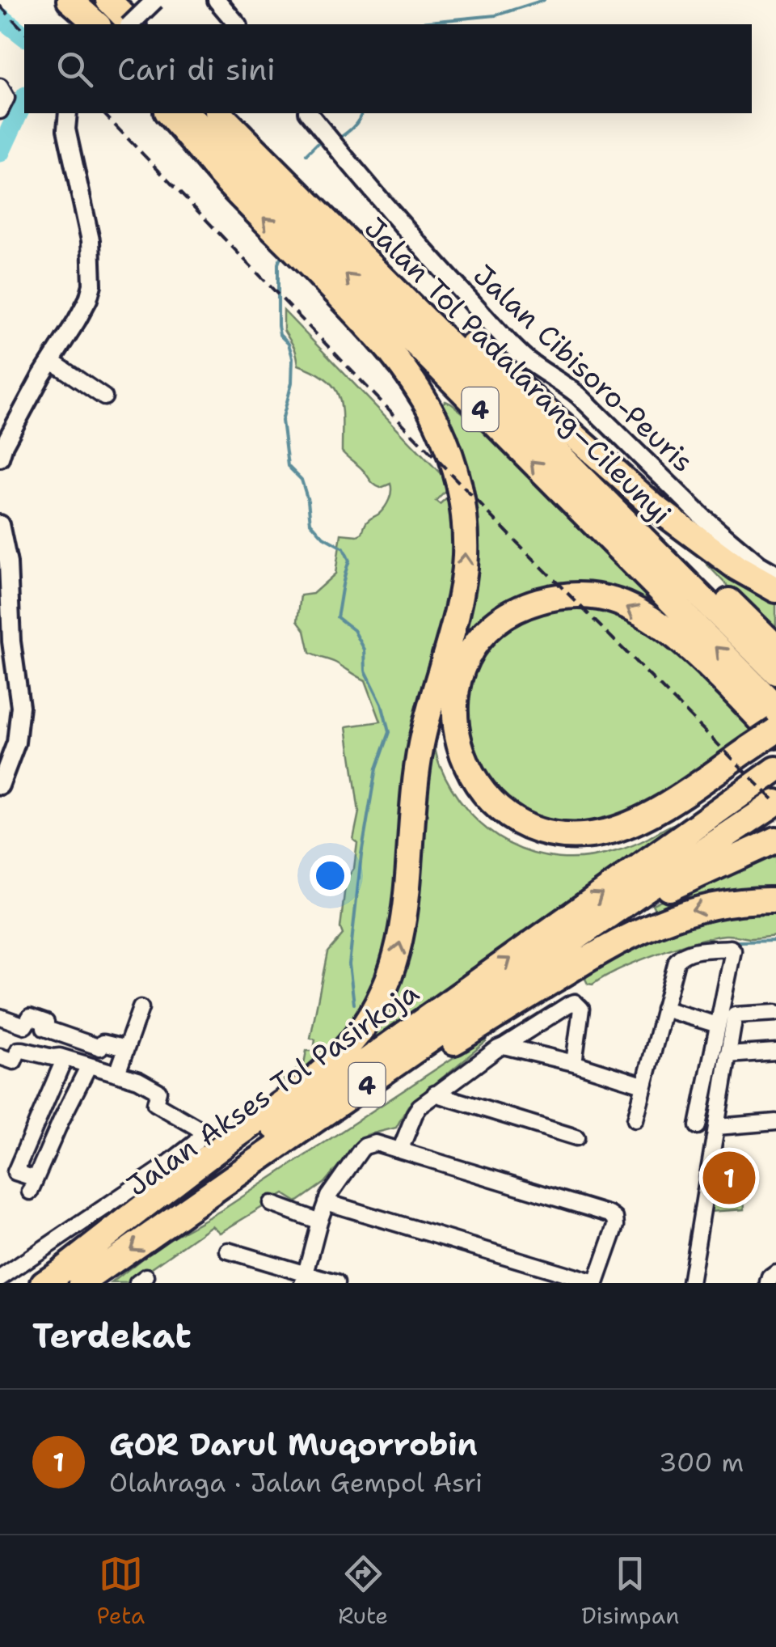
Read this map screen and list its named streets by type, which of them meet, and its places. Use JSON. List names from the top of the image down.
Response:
{
  "streets": {
    "highway": ["Jalan Tol Padalarang–Cileunyi", "4", "Jalan Akses Tol Pasirkoja"],
    "street": ["Jalan Cibisoro-Peuris"]
  },
  "crossings": [
    ["4", "Jalan Akses Tol Pasirkoja"]
  ],
  "page": {
    "search": "Cari di sini",
    "pins": "1",
    "heading": "Terdekat",
    "list": [
      {
        "mark": "1",
        "name": "GOR Darul Muqorrobin",
        "note": "Olahraga · Jalan Gempol Asri",
        "value": "300 m"
      }
    ],
    "nav": ["Peta", "Rute", "Disimpan"]
  }
}
